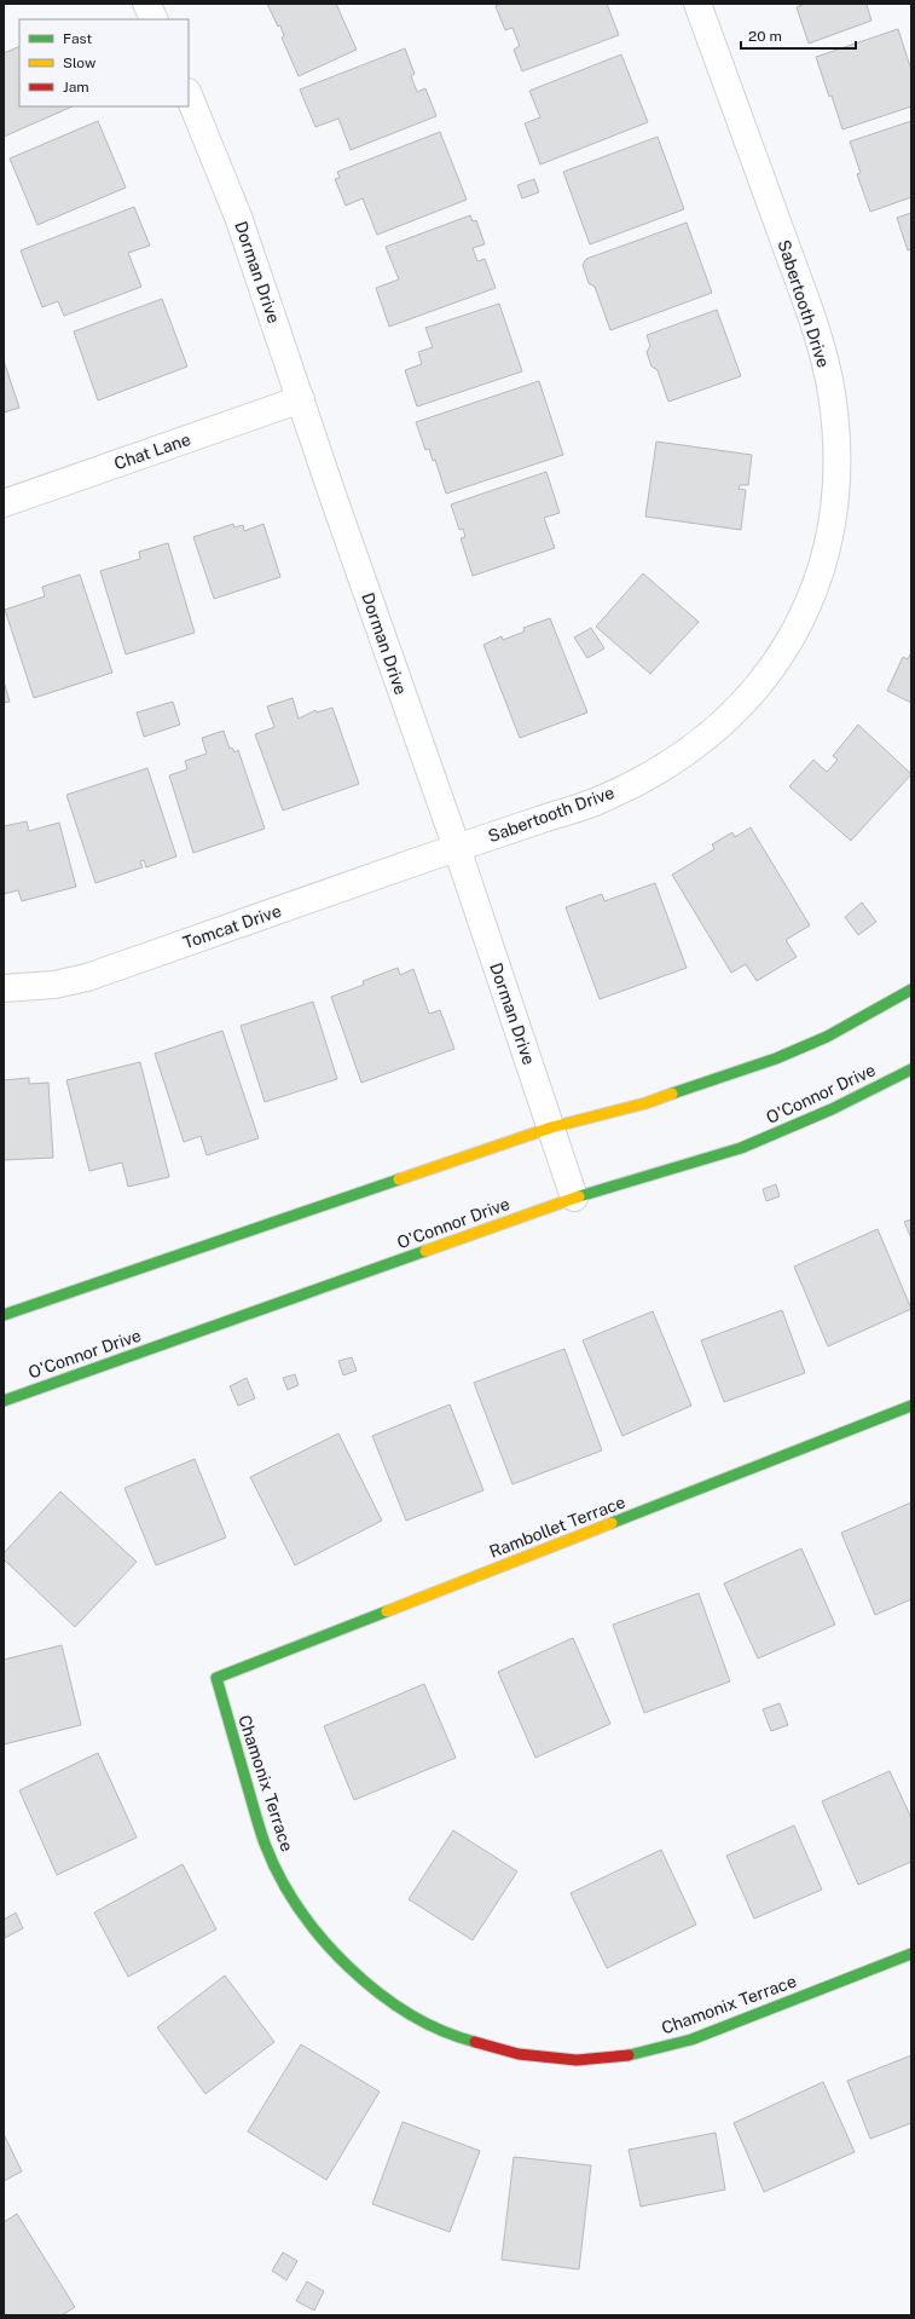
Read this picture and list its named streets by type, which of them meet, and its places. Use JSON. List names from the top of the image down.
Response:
{
  "streets": {
    "main road": ["O'Connor Drive", "Rambollet Terrace", "Chamonix Terrace"],
    "street": [
      "Dorman Drive",
      "Sabertooth Drive",
      "Chat Lane",
      "Tomcat Drive"
    ]
  },
  "crossings": [
    ["Dorman Drive", "Sabertooth Drive"],
    ["Dorman Drive", "Chat Lane"],
    ["Dorman Drive", "Tomcat Drive"],
    ["Dorman Drive", "O'Connor Drive"],
    ["Sabertooth Drive", "Tomcat Drive"],
    ["Rambollet Terrace", "Chamonix Terrace"]
  ],
  "legend": ["Fast", "Slow", "Jam"],
  "scale_bar": "20 m"
}
